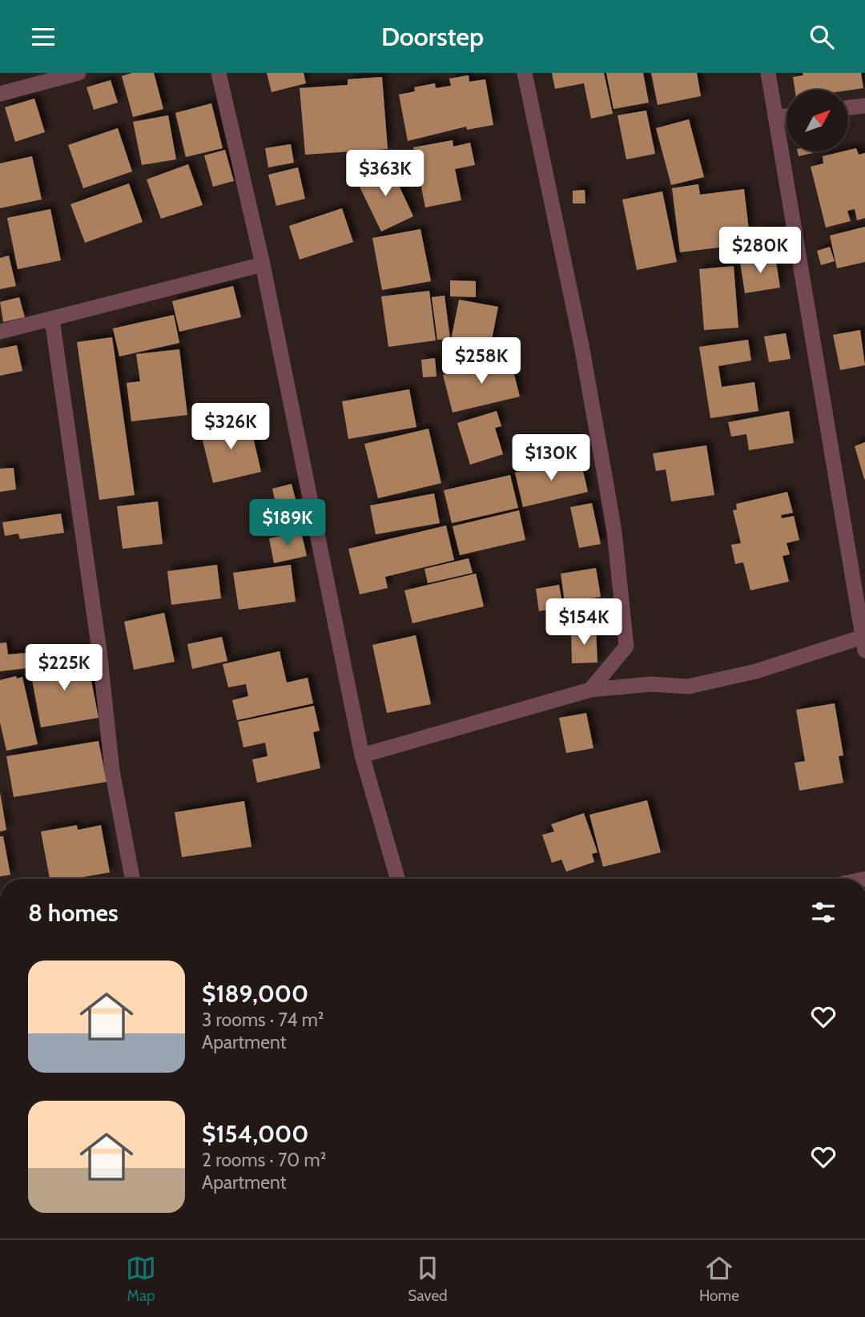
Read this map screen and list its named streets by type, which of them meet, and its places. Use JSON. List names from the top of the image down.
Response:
{
  "north": "top right",
  "page": {
    "header": "Doorstep",
    "price": [
      "$363K",
      "$280K",
      "$258K",
      "$326K",
      "$130K",
      "$189K",
      "$154K",
      "$225K"
    ],
    "heading": "8 homes",
    "list": [
      {
        "name": "$189,000",
        "note": "3 rooms · 74 m² · Apartment"
      },
      {
        "name": "$154,000",
        "note": "2 rooms · 70 m² · Apartment"
      }
    ],
    "tabs": ["Map", "Saved", "Home"]
  }
}
